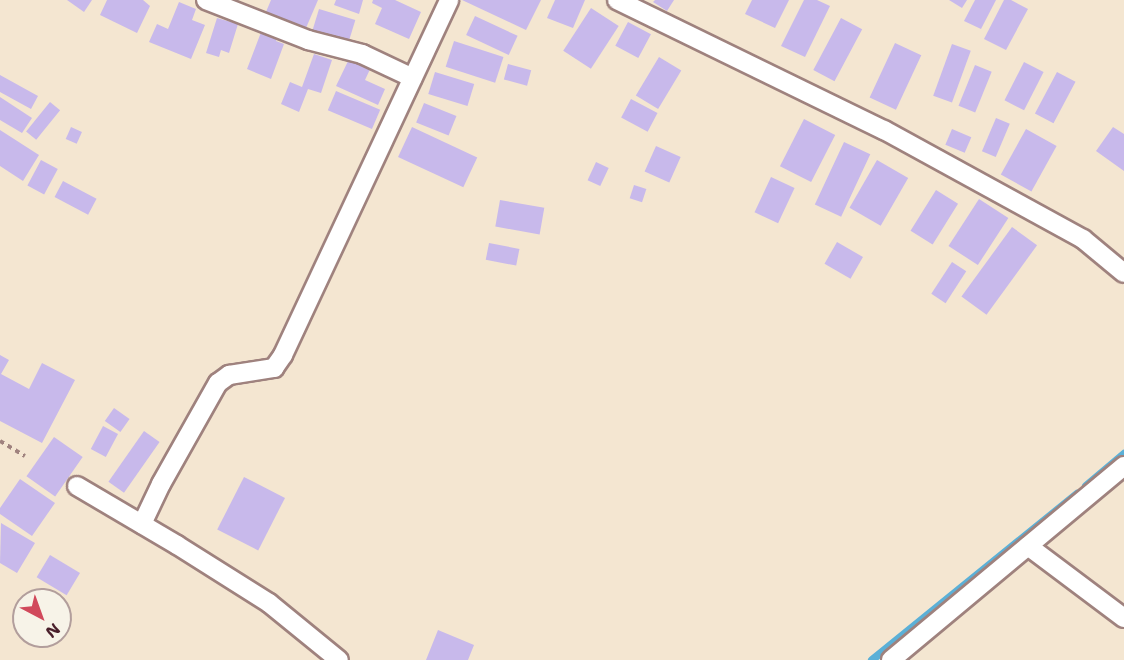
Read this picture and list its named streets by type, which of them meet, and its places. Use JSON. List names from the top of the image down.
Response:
{
  "north": "bottom right"
}
